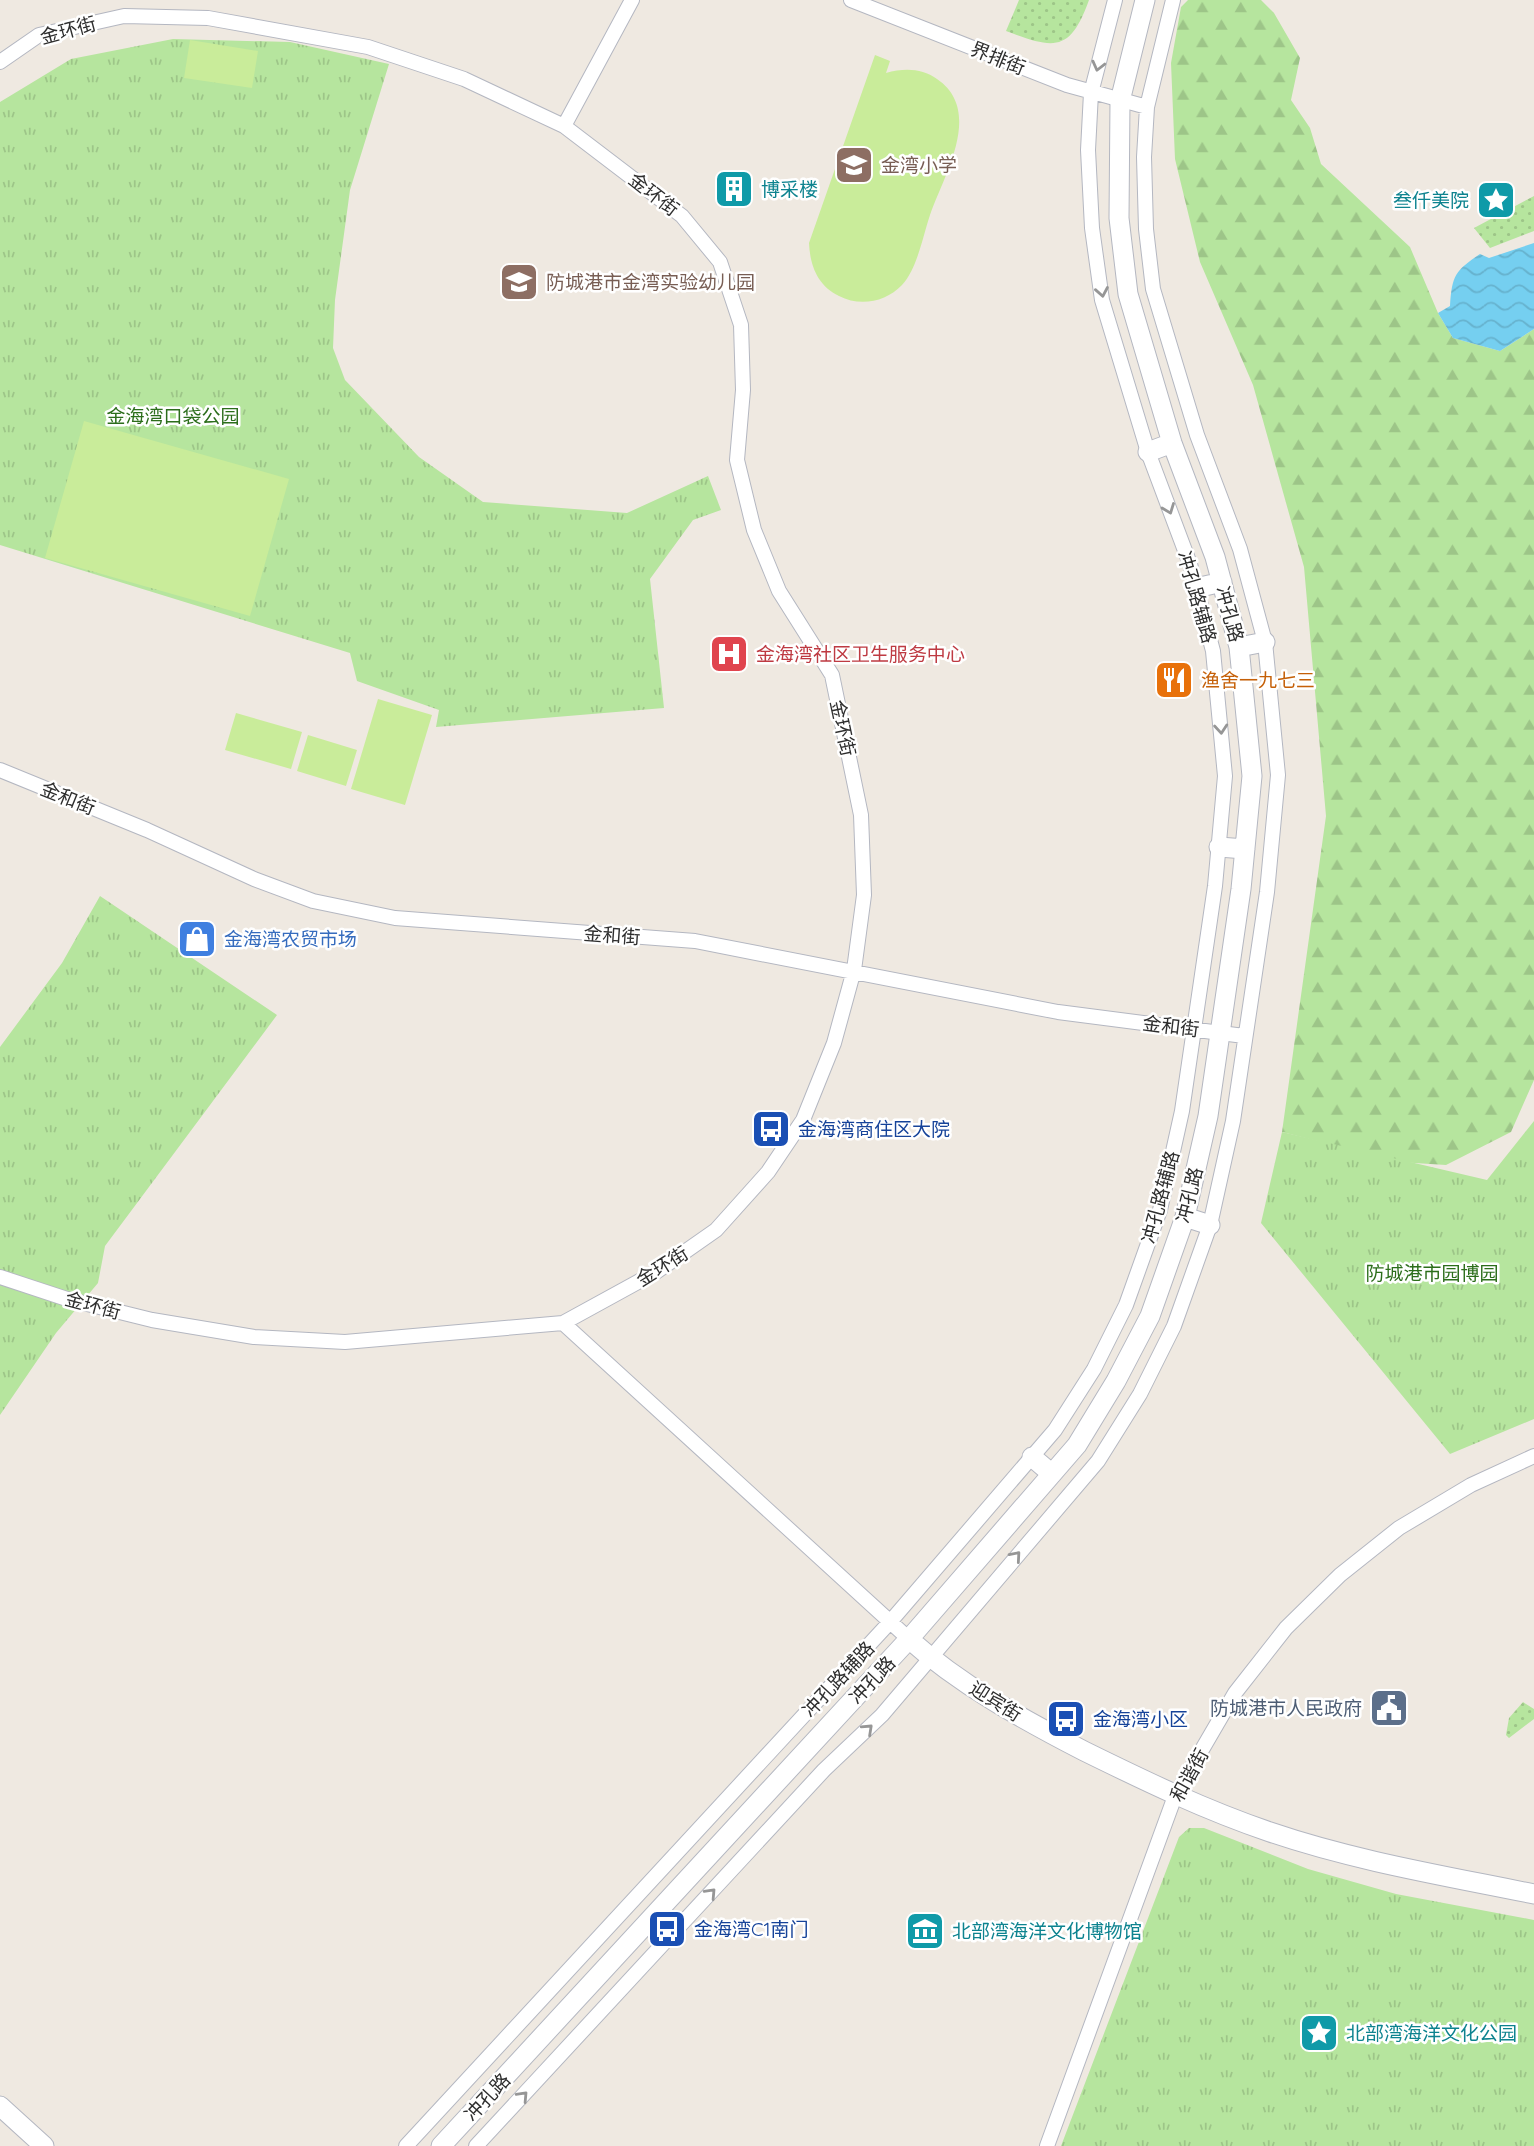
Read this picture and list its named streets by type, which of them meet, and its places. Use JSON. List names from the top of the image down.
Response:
{
  "streets": {
    "main road": ["冲孔路", "迎宾街"],
    "street": [
      "金环街",
      "界排街",
      "冲孔路辅路",
      "金和街",
      "和谐街"
    ]
  },
  "crossings": [
    ["金环街", "金和街"],
    ["金环街", "迎宾街"],
    ["界排街", "冲孔路辅路"],
    ["界排街", "冲孔路"],
    ["冲孔路辅路", "金和街"],
    ["冲孔路辅路", "迎宾街"],
    ["冲孔路", "金和街"],
    ["冲孔路", "迎宾街"],
    ["迎宾街", "和谐街"]
  ],
  "parks": ["金海湾口袋公园", "防城港市园博园"],
  "places": {
    "school or university": ["金湾小学", "防城港市金湾实验幼儿园"],
    "building": ["博采楼"],
    "place": ["叁仟美院", "北部湾海洋文化公园"],
    "hospital": ["金海湾社区卫生服务中心"],
    "restaurant": ["渔舍一九七三"],
    "shop": ["金海湾农贸市场"],
    "bus stop": ["金海湾商住区大院", "金海湾小区", "金海湾C1南门"],
    "public building": ["防城港市人民政府"],
    "museum": ["北部湾海洋文化博物馆"]
  }
}
